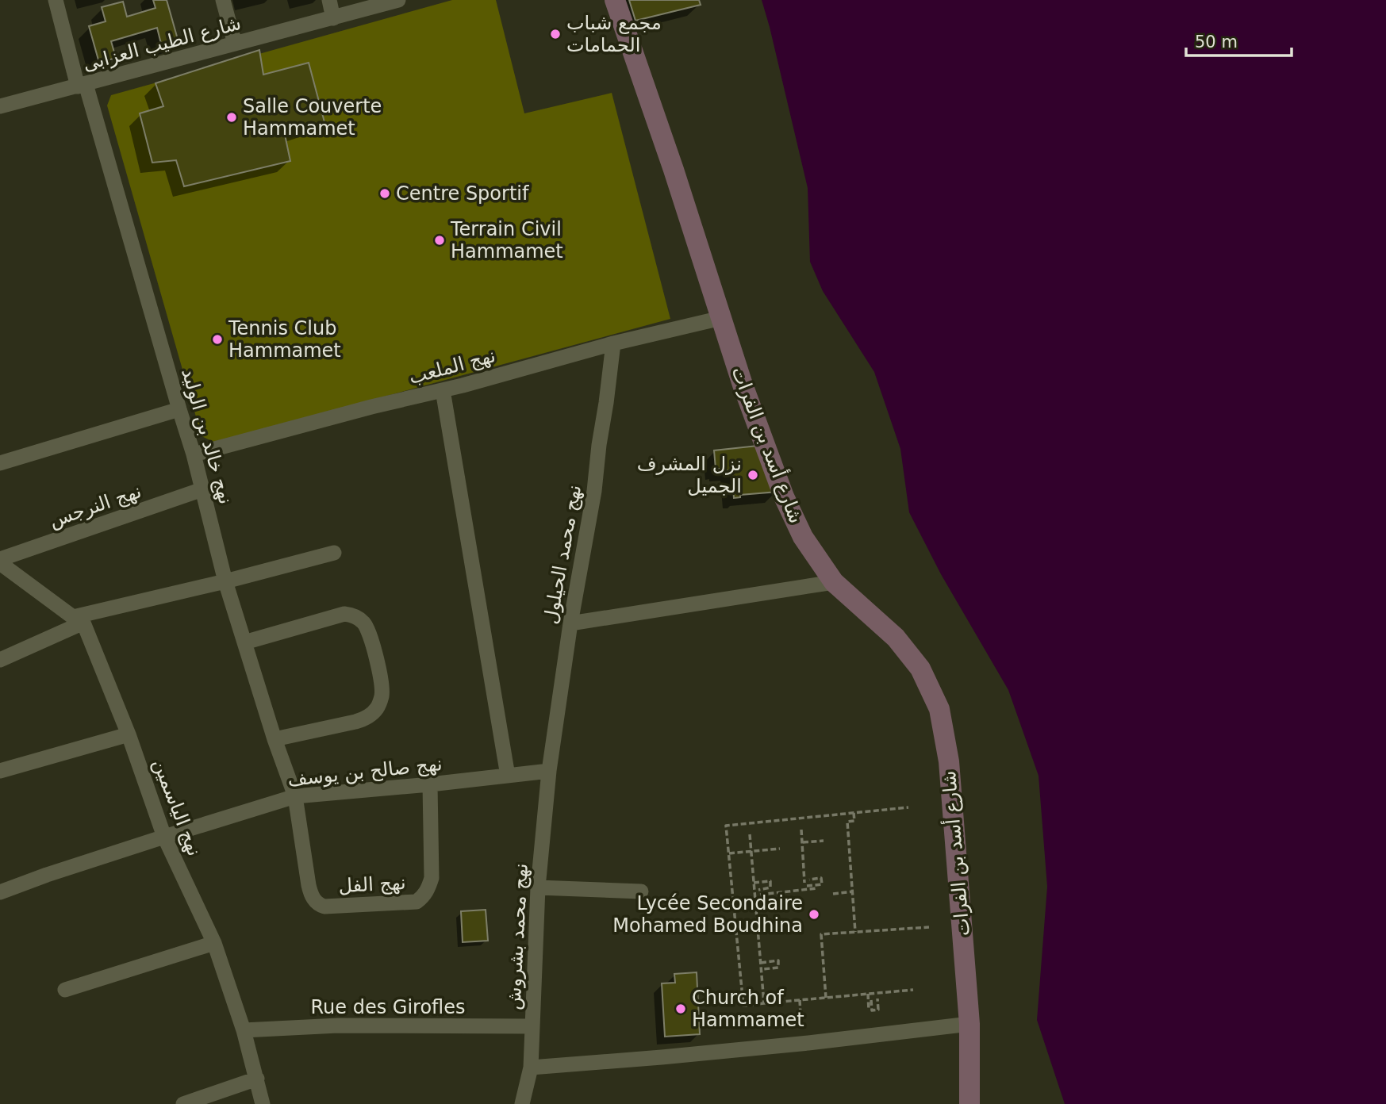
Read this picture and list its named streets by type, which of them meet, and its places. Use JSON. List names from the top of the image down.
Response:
{
  "streets": {
    "street": [
      "شارع الطيب العزابى",
      "نهج الملعب",
      "نهج خالد بن الوليد",
      "شارع أسد بن الفرات",
      "نهج النرجس",
      "نهج محمد الحيلول",
      "نهج صالح بن يوسف",
      "نهج الياسمين",
      "نهج الفل",
      "نهج محمد بشروش",
      "Rue des Girofles"
    ]
  },
  "crossings": [
    ["شارع الطيب العزابى", "نهج خالد بن الوليد"],
    ["نهج الملعب", "نهج خالد بن الوليد"],
    ["نهج الملعب", "شارع أسد بن الفرات"],
    ["نهج الملعب", "نهج محمد الحيلول"],
    ["نهج خالد بن الوليد", "نهج النرجس"],
    ["نهج خالد بن الوليد", "نهج صالح بن يوسف"],
    ["نهج خالد بن الوليد", "نهج الفل"],
    ["نهج محمد الحيلول", "نهج صالح بن يوسف"],
    ["نهج محمد الحيلول", "نهج محمد بشروش"],
    ["نهج صالح بن يوسف", "نهج الياسمين"],
    ["نهج صالح بن يوسف", "نهج الفل"],
    ["نهج صالح بن يوسف", "نهج محمد بشروش"],
    ["نهج الياسمين", "Rue des Girofles"],
    ["نهج محمد بشروش", "Rue des Girofles"]
  ],
  "places": [
    "مجمع شباب الحمامات",
    "Salle Couverte Hammamet",
    "Centre Sportif",
    "Terrain Civil Hammamet",
    "Tennis Club Hammamet",
    "نزل المشرف الجميل",
    "Lycée Secondaire Mohamed Boudhina",
    "Church of Hammamet"
  ],
  "scale_bar": "50 m"
}
